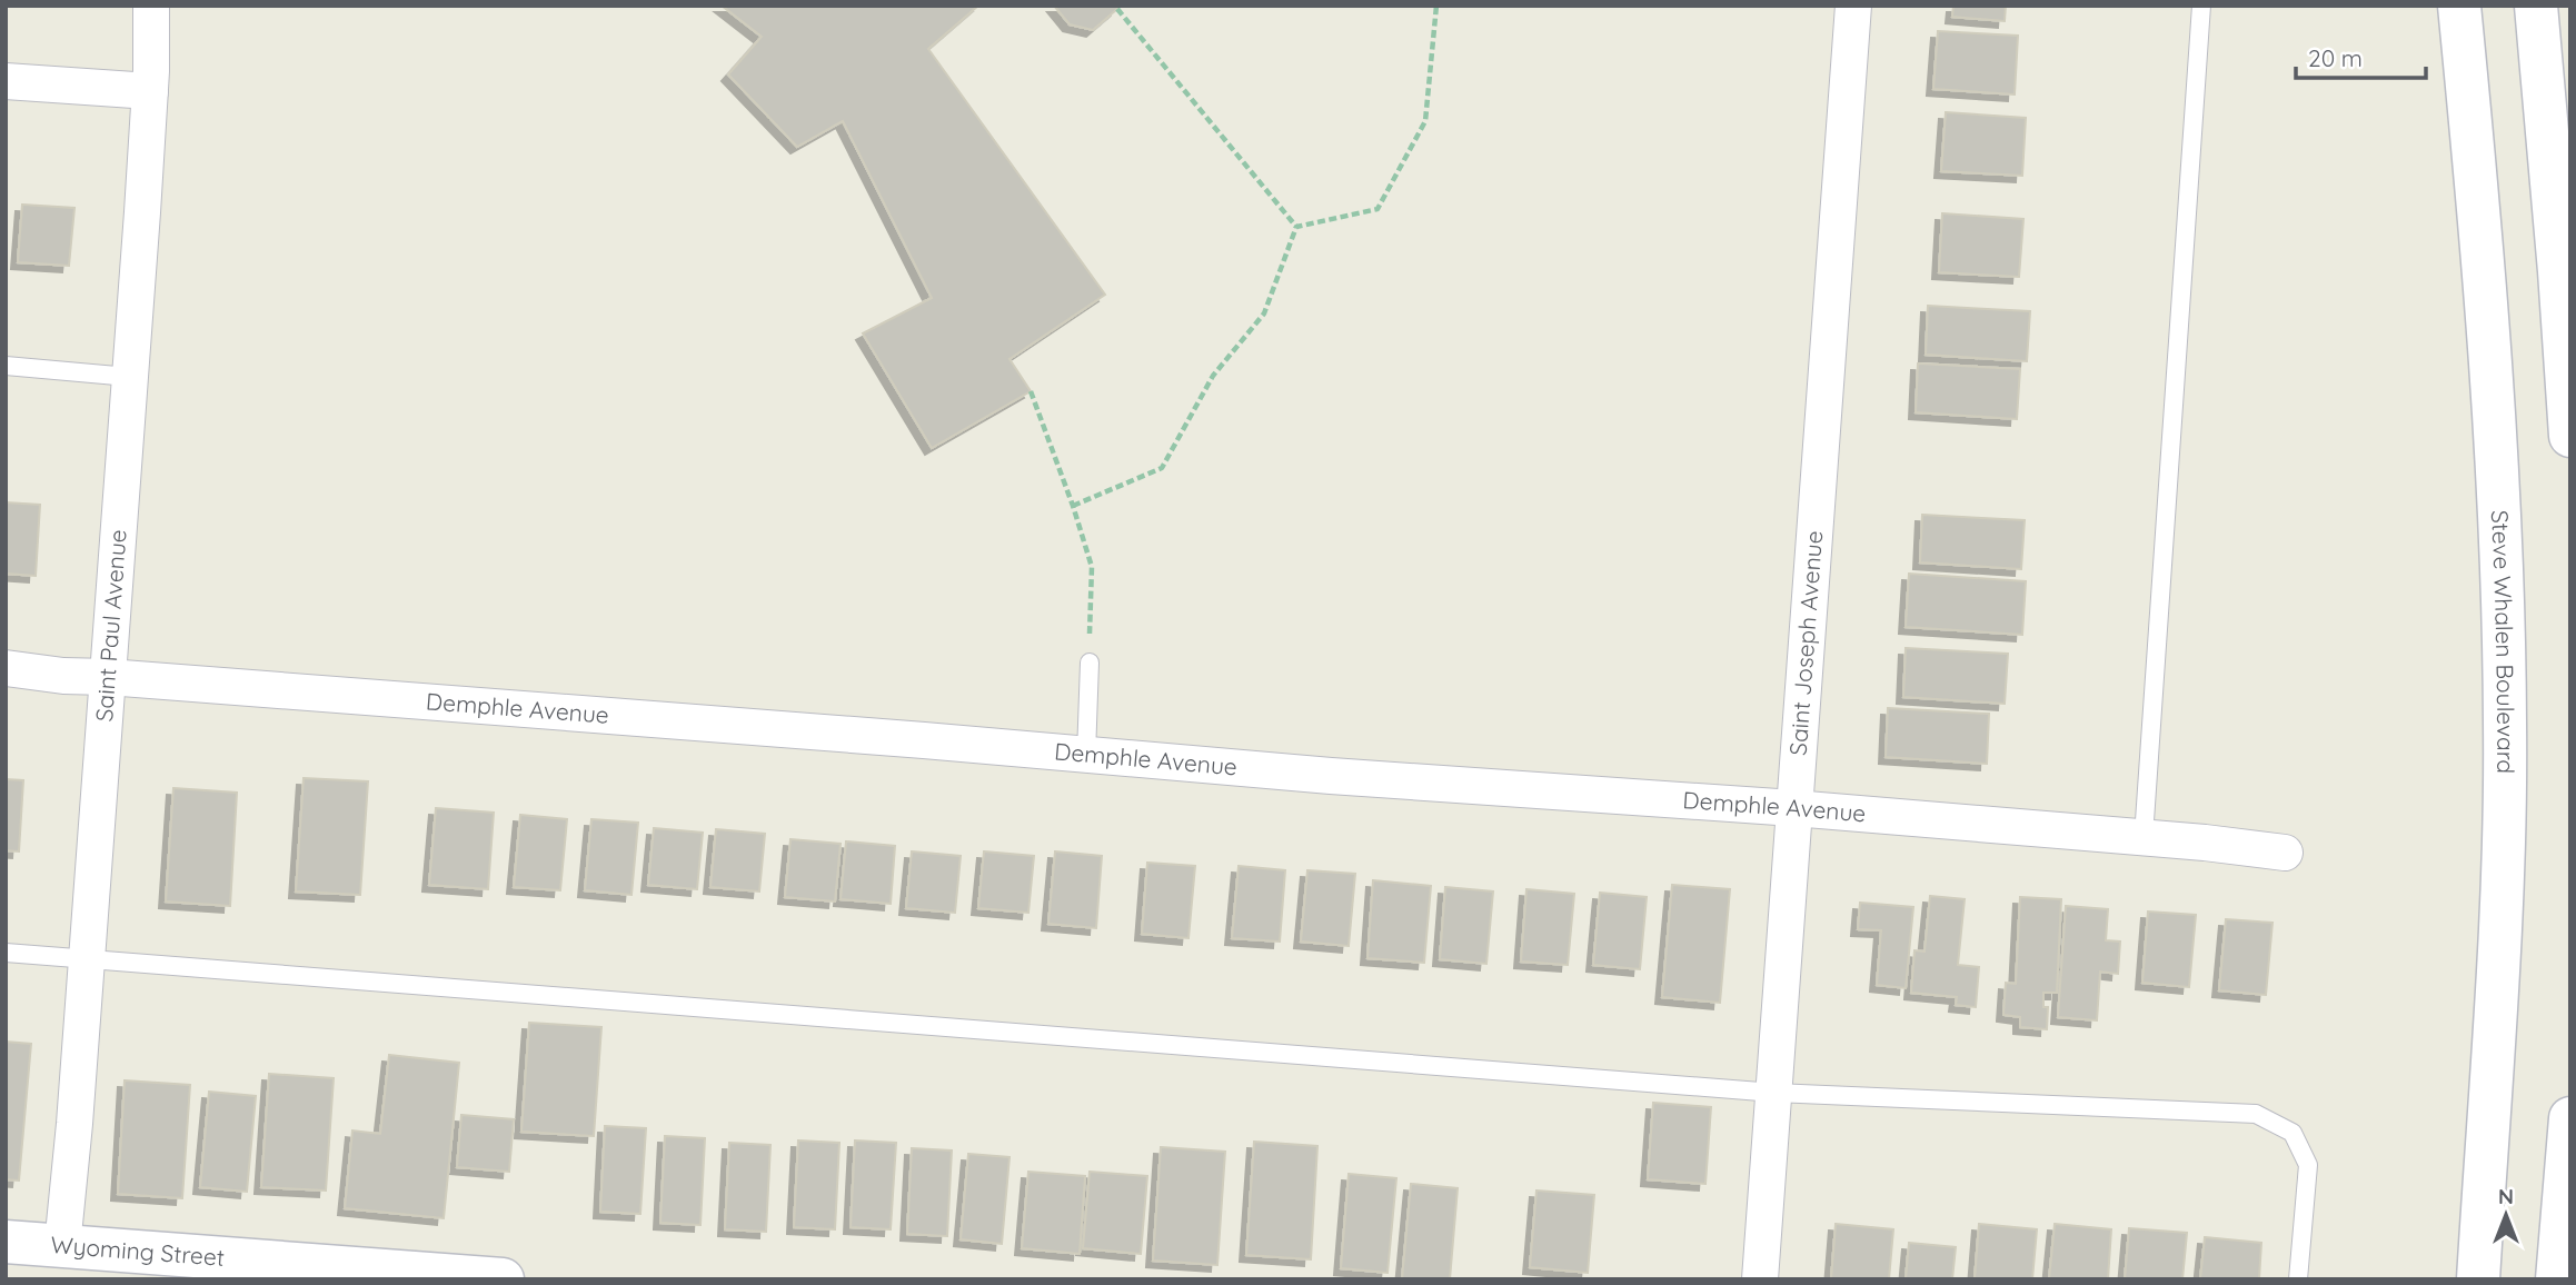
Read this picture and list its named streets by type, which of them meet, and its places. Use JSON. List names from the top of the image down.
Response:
{
  "streets": {
    "street": [
      "Saint Paul Avenue",
      "Saint Joseph Avenue",
      "Steve Whalen Boulevard",
      "Demphle Avenue",
      "Wyoming Street"
    ]
  },
  "crossings": [
    ["Saint Paul Avenue", "Demphle Avenue"],
    ["Saint Paul Avenue", "Wyoming Street"],
    ["Saint Joseph Avenue", "Demphle Avenue"]
  ],
  "scale_bar": "20 m",
  "north": "top"
}
